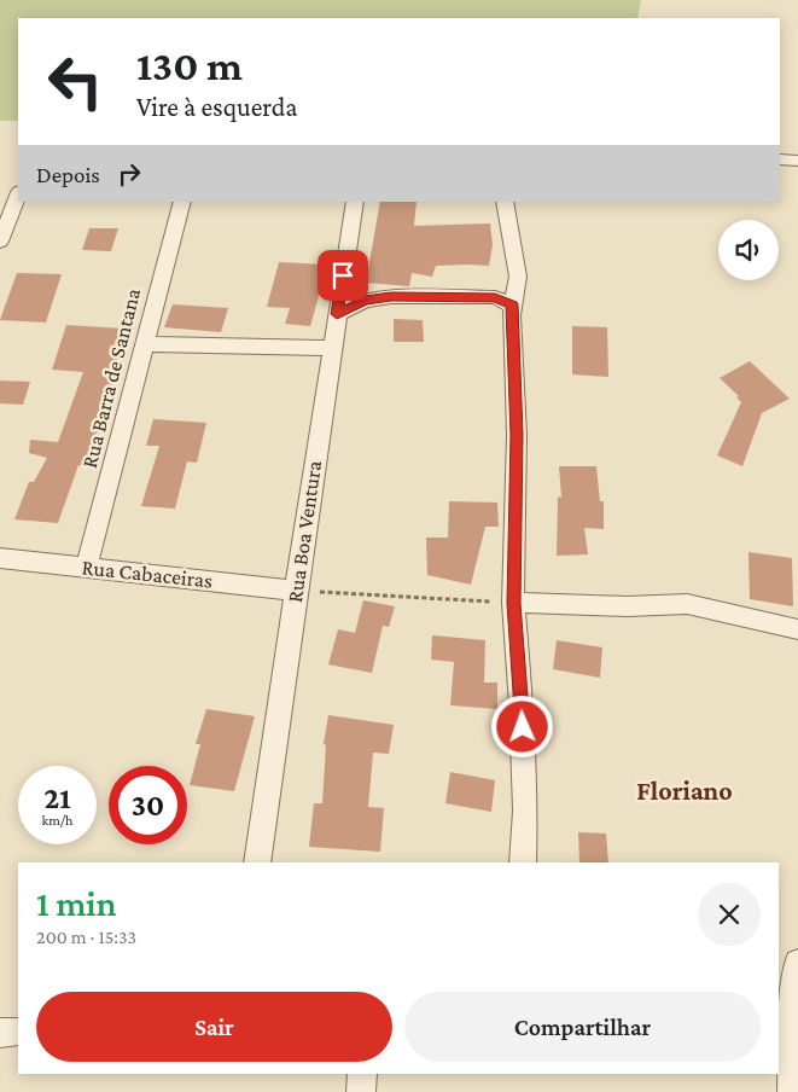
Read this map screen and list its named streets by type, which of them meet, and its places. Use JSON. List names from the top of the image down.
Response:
{
  "streets": {
    "street": ["Rua Barra de Santana", "Rua Boa Ventura", "Rua Cabaceiras"]
  },
  "crossings": [
    ["Rua Barra de Santana", "Rua Cabaceiras"],
    ["Rua Boa Ventura", "Rua Cabaceiras"]
  ],
  "districts": ["Floriano"],
  "page": {
    "turn": ["130 m", "Vire à esquerda"],
    "then": "Depois",
    "speed": "21 km/h",
    "limit": "30",
    "heading": ["1 min", "200 m · 15:33"],
    "buttons": ["Sair", "Compartilhar"]
  }
}
